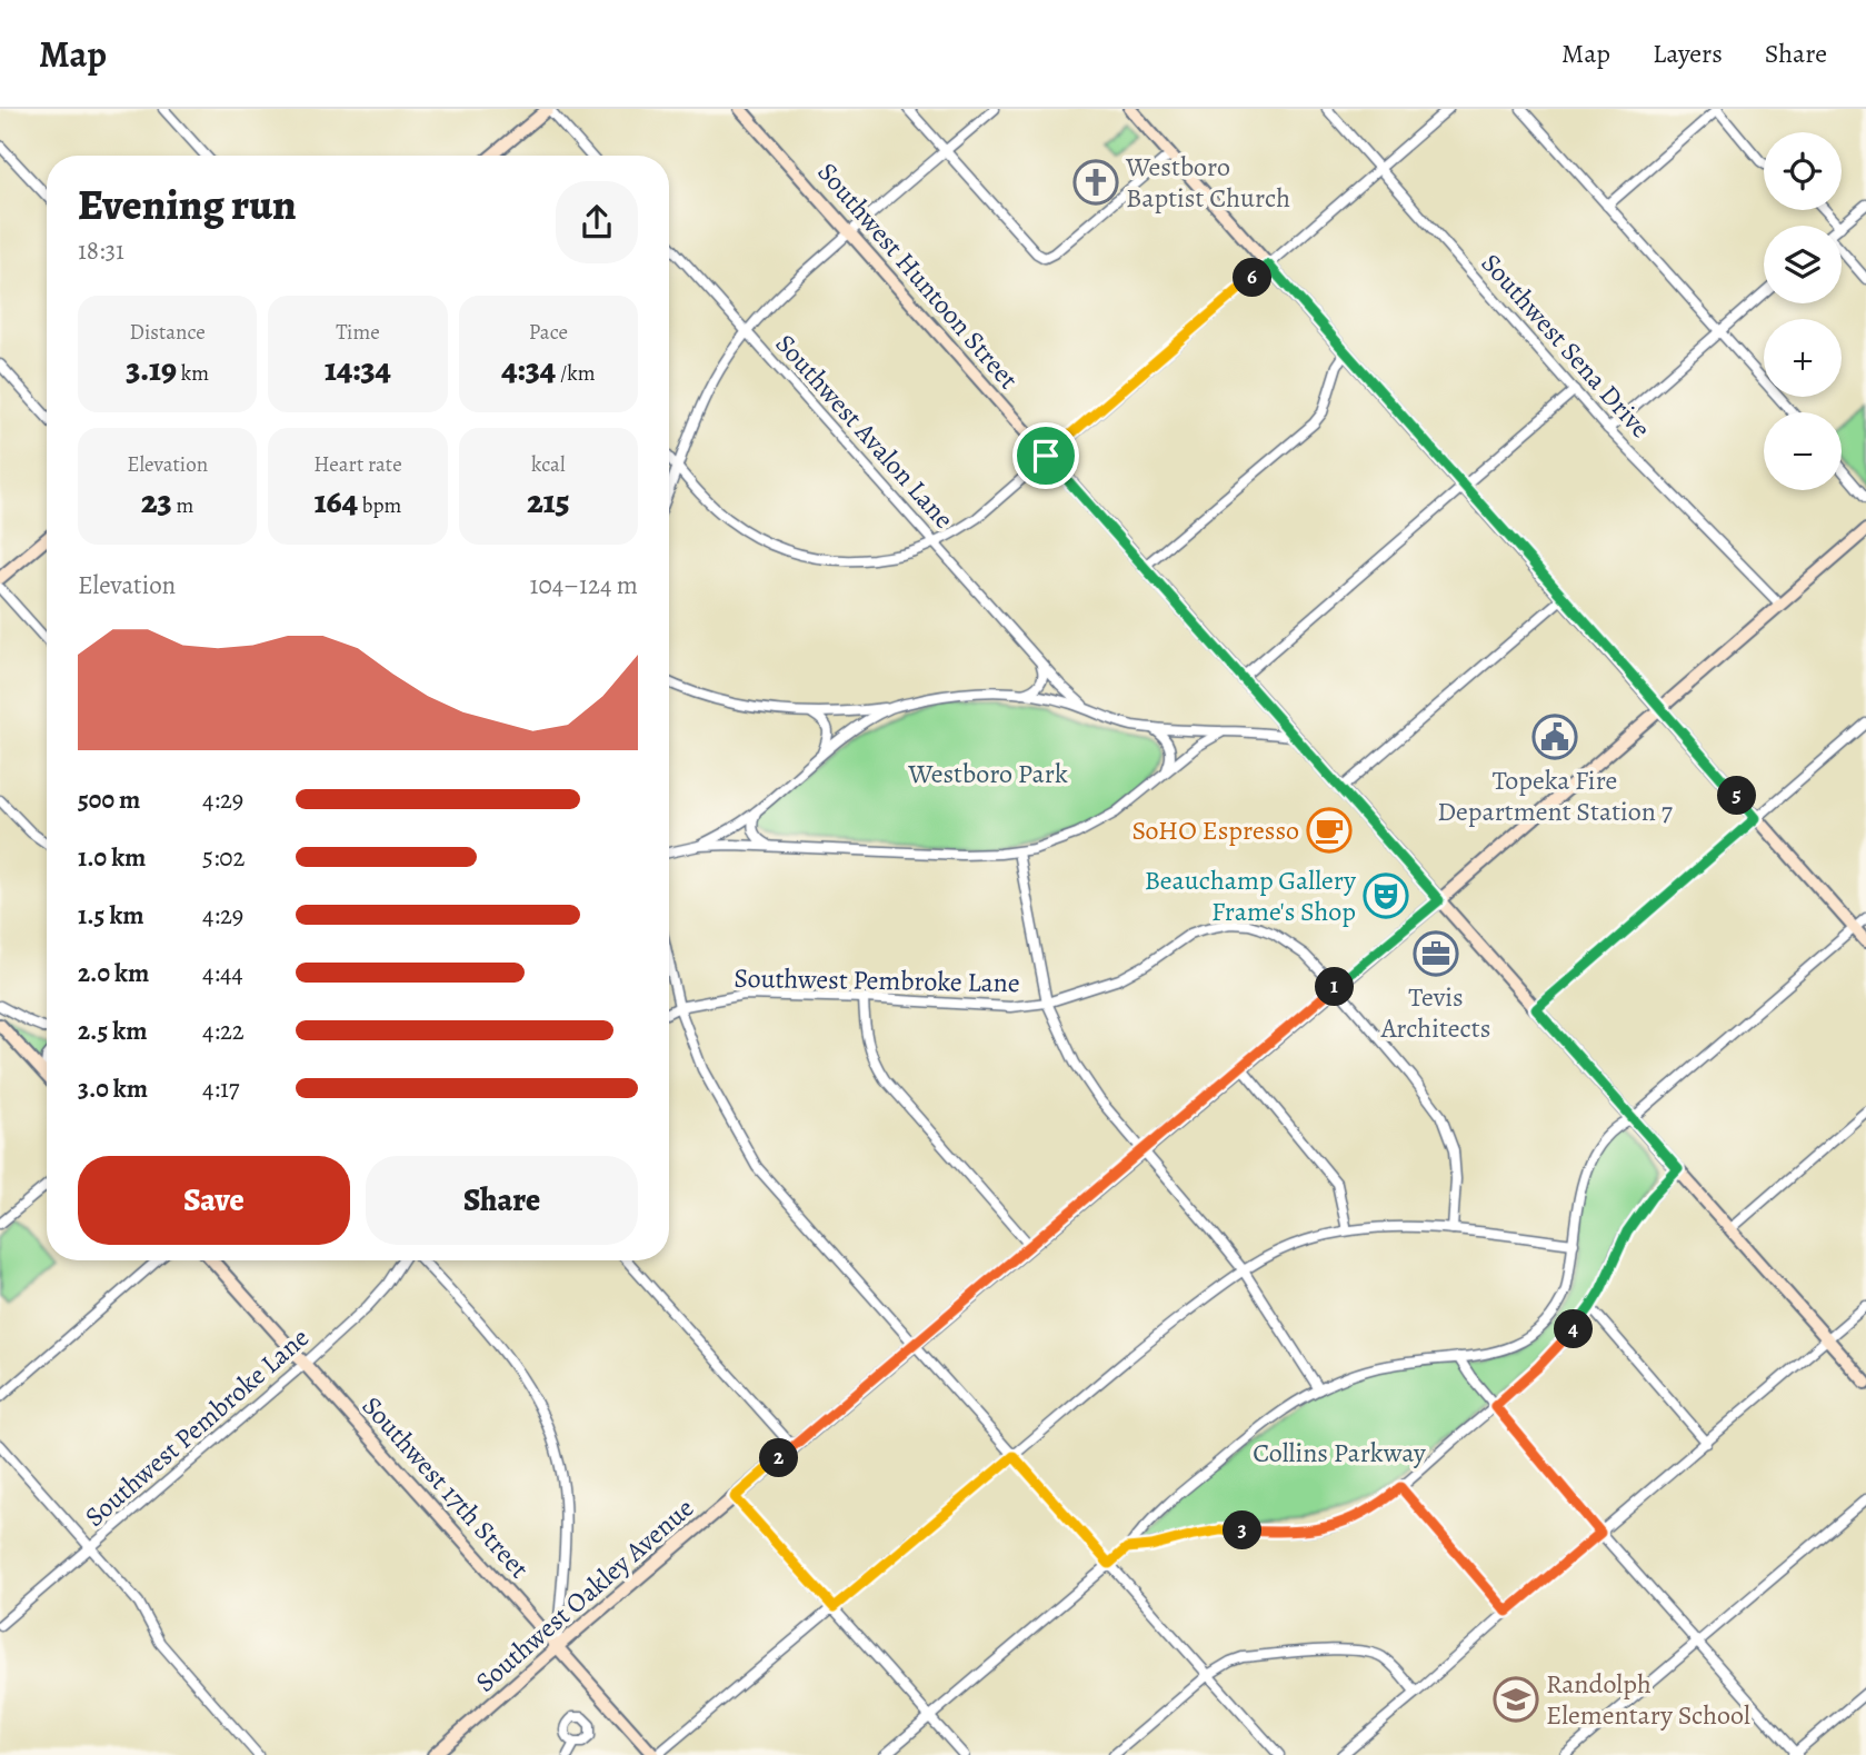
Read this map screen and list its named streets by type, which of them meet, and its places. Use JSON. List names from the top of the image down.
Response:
{
  "streets": {
    "main road": ["Southwest Huntoon Street", "Southwest 17th Street", "Southwest Oakley Avenue"],
    "street": ["Southwest Sena Drive", "Southwest Avalon Lane", "Southwest Pembroke Lane"]
  },
  "crossings": [
    ["Southwest Huntoon Street", "Southwest Oakley Avenue"],
    ["Southwest Sena Drive", "Southwest Oakley Avenue"],
    ["Southwest Pembroke Lane", "Southwest 17th Street"],
    ["Southwest Pembroke Lane", "Southwest Oakley Avenue"],
    ["Southwest 17th Street", "Southwest Oakley Avenue"]
  ],
  "parks": ["Westboro Park", "Collins Parkway"],
  "places": {
    "church": ["Westboro Baptist Church"],
    "public building": ["Topeka Fire Department Station 7"],
    "cafe": ["SoHO Espresso"],
    "theatre": ["Beauchamp Gallery Frame's Shop"],
    "office": ["Tevis Architects"],
    "school or university": ["Randolph Elementary School"]
  },
  "page": {
    "header": "Map",
    "nav": ["Map", "Layers", "Share"],
    "map_buttons": ["+", "−"],
    "heading": ["Evening run", "18:31"],
    "pins": [
      "6",
      "5",
      "1",
      "4",
      "2",
      "3"
    ],
    "stats": [
      ["Distance", "3.19 km"],
      ["Time", "14:34"],
      ["Pace", "4:34 /km"],
      ["Elevation", "23 m"],
      ["Heart rate", "164 bpm"],
      ["kcal", "215"]
    ],
    "chart": ["Elevation", "104–124 m"],
    "list": [
      {
        "name": "500 m",
        "note": "4:29"
      },
      {
        "name": "1.0 km",
        "note": "5:02"
      },
      {
        "name": "1.5 km",
        "note": "4:29"
      },
      {
        "name": "2.0 km",
        "note": "4:44"
      },
      {
        "name": "2.5 km",
        "note": "4:22"
      },
      {
        "name": "3.0 km",
        "note": "4:17"
      }
    ],
    "buttons": ["Save", "Share"]
  }
}
